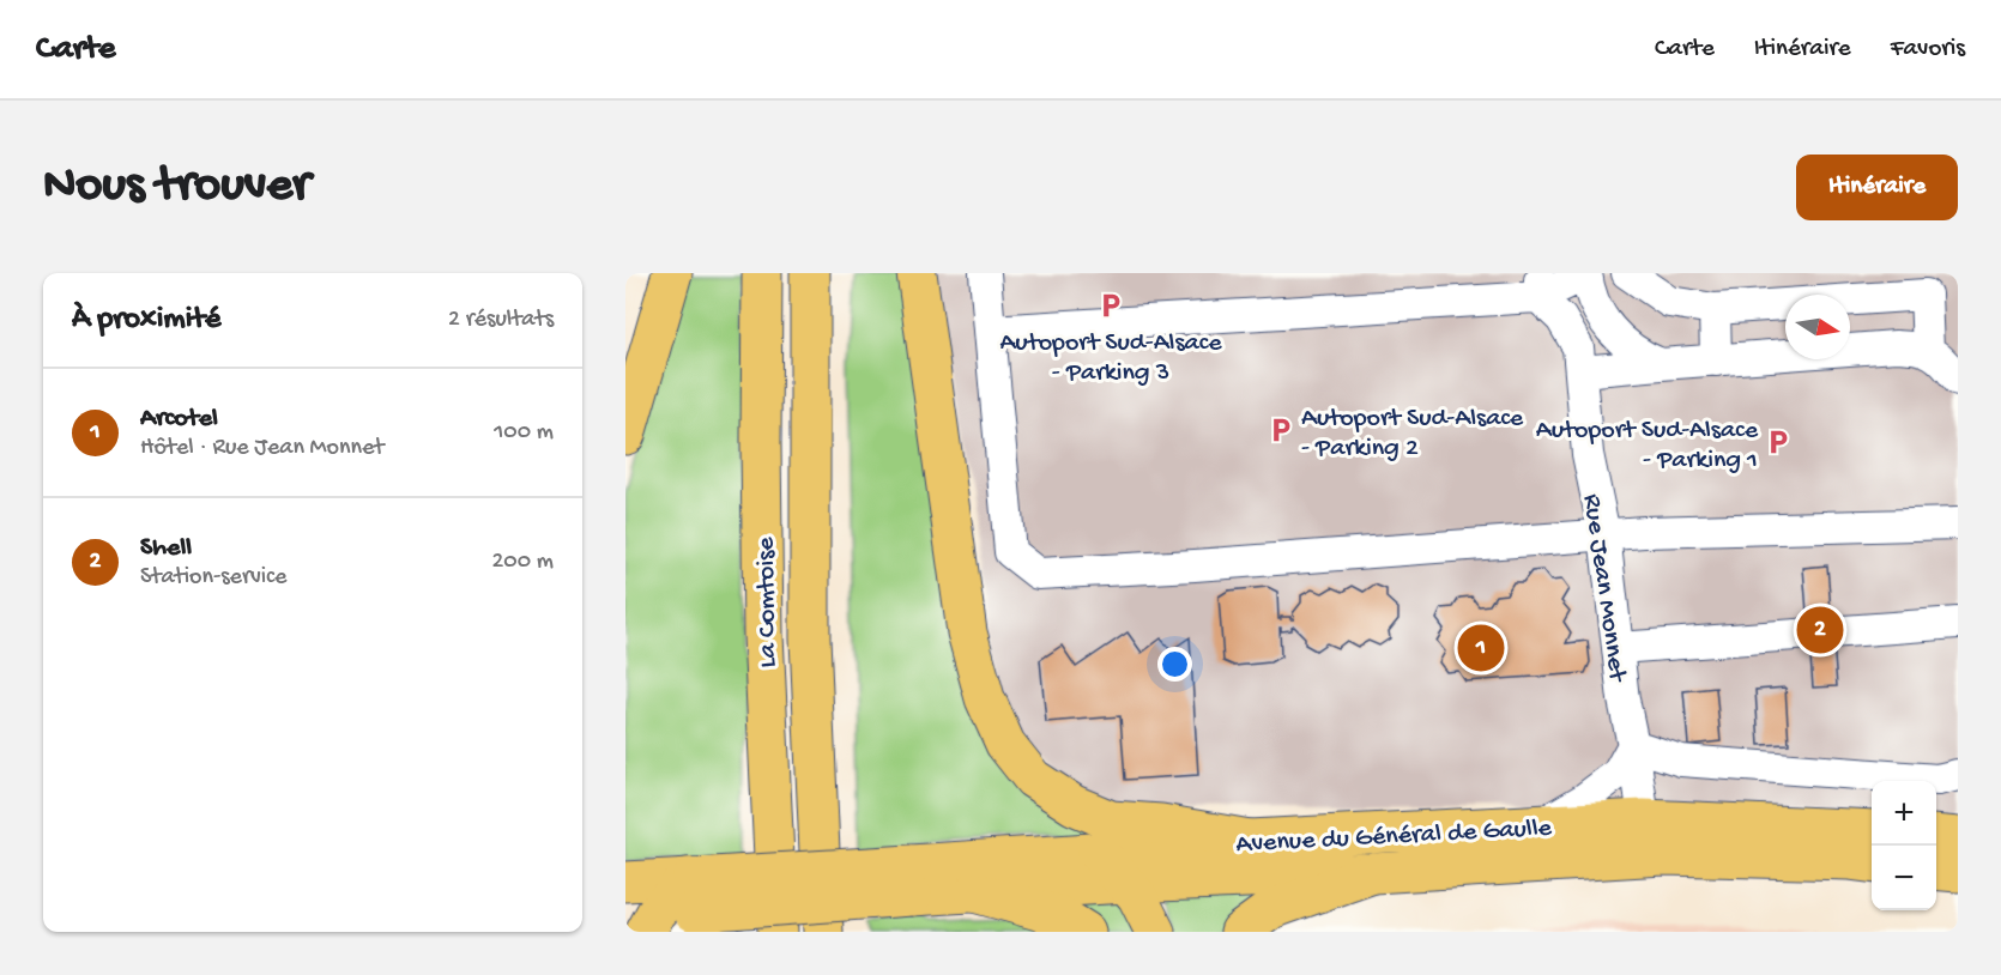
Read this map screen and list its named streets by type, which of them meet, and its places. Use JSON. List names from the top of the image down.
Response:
{
  "streets": {
    "main road": ["La Comtoise", "Avenue du Général de Gaulle"],
    "street": ["Rue Jean Monnet"]
  },
  "crossings": [
    ["Rue Jean Monnet", "Avenue du Général de Gaulle"]
  ],
  "places": {
    "parking": ["Autoport Sud-Alsace - Parking 3", "Autoport Sud-Alsace - Parking 2", "Autoport Sud-Alsace - Parking 1"]
  },
  "north": "right",
  "page": {
    "header": "Carte",
    "nav": ["Carte", "Itinéraire", "Favoris"],
    "buttons": "Itinéraire",
    "title": "Nous trouver",
    "heading": ["À proximité", "2 résultats"],
    "list": [
      {
        "mark": "1",
        "name": "Arcotel",
        "note": "Hôtel · Rue Jean Monnet",
        "value": "100 m"
      },
      {
        "mark": "2",
        "name": "Shell",
        "note": "Station-service",
        "value": "200 m"
      }
    ],
    "pins": ["2", "1"],
    "map_buttons": ["+", "−"]
  }
}
